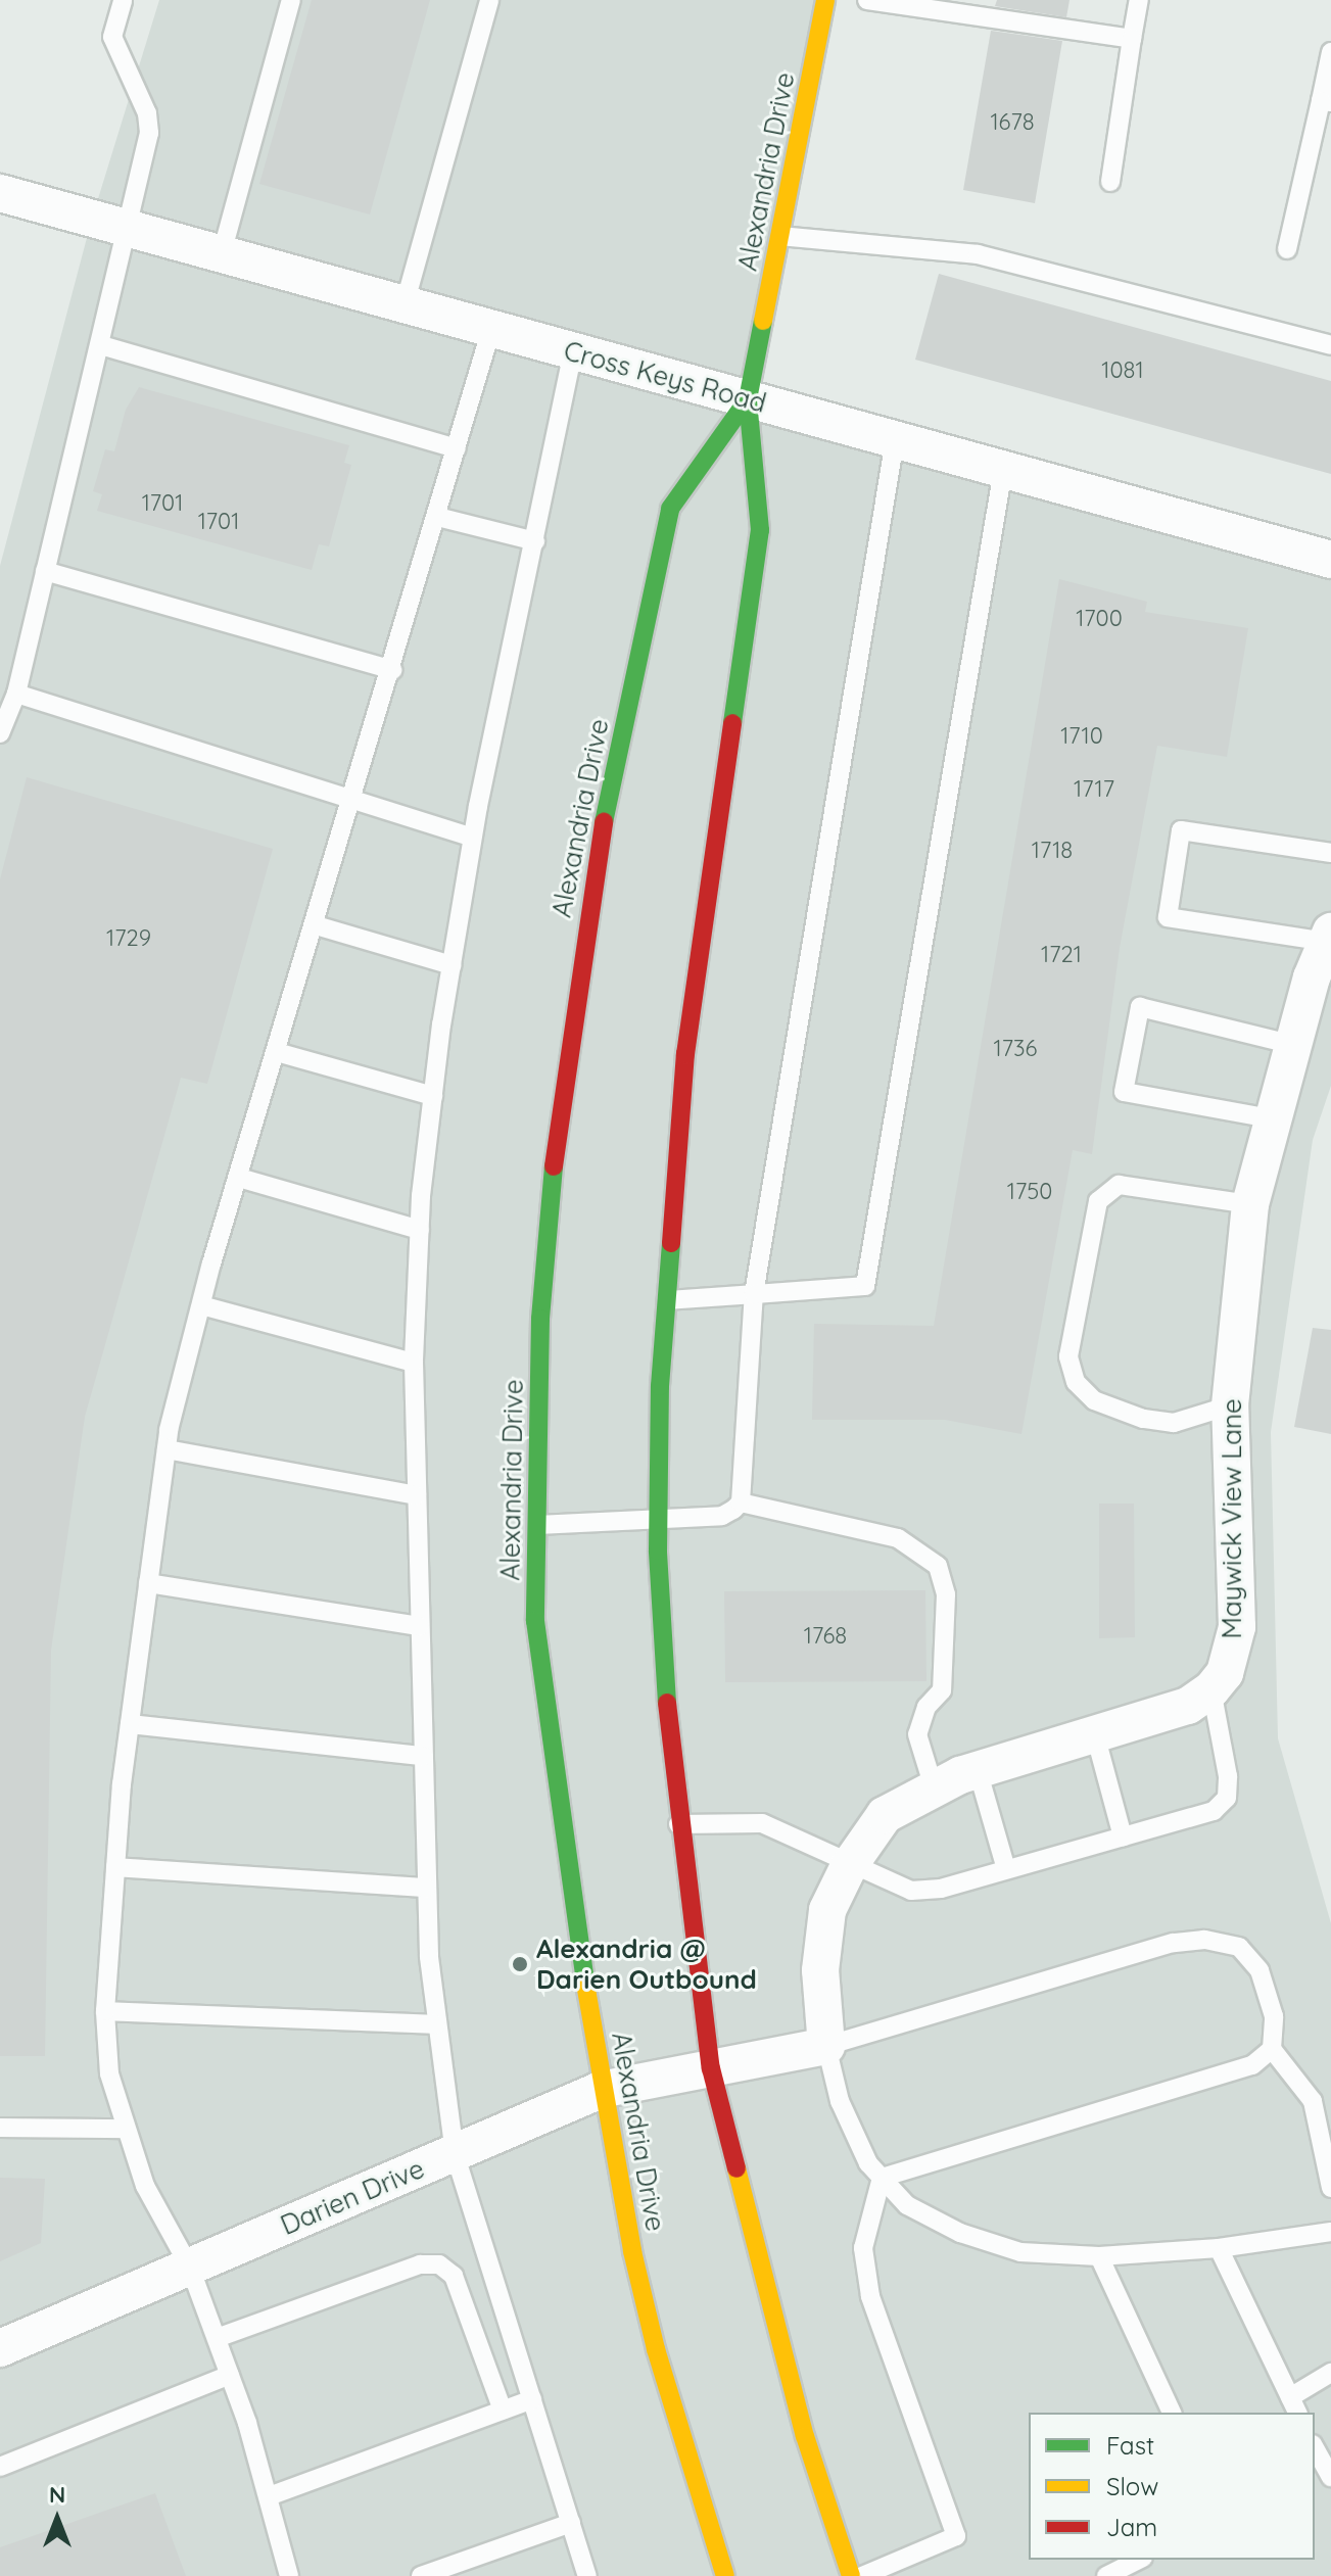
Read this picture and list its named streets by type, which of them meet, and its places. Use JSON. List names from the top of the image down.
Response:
{
  "streets": {
    "main road": ["Alexandria Drive"],
    "street": ["Cross Keys Road", "Maywick View Lane", "Darien Drive"]
  },
  "crossings": [
    ["Alexandria Drive", "Cross Keys Road"],
    ["Alexandria Drive", "Darien Drive"]
  ],
  "places": ["Alexandria @ Darien Outbound"],
  "house_numbers": [
    "1678",
    "1081",
    "1701",
    "1701",
    "1700",
    "1710",
    "1717",
    "1718",
    "1729",
    "1721",
    "1736",
    "1750",
    "1768"
  ],
  "legend": ["Fast", "Slow", "Jam"],
  "north": "top"
}
